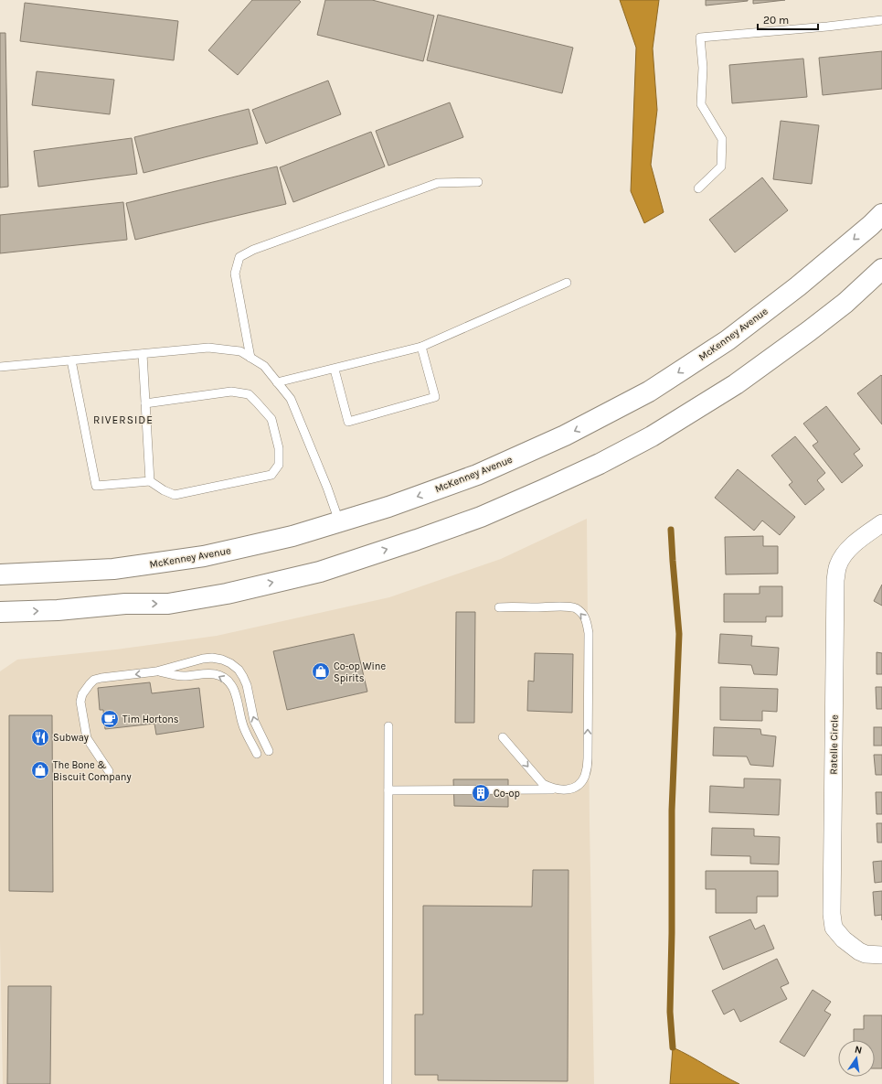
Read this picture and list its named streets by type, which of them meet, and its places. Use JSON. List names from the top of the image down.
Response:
{
  "streets": {
    "main road": ["McKenney Avenue"],
    "street": ["Ratelle Circle"]
  },
  "districts": ["RIVERSIDE"],
  "places": {
    "shop": ["Co-op Wine Spirits", "The Bone & Biscuit Company"],
    "cafe": ["Tim Hortons"],
    "restaurant": ["Subway"],
    "building": ["Co-op"]
  },
  "scale_bar": "20 m",
  "north": "top"
}
